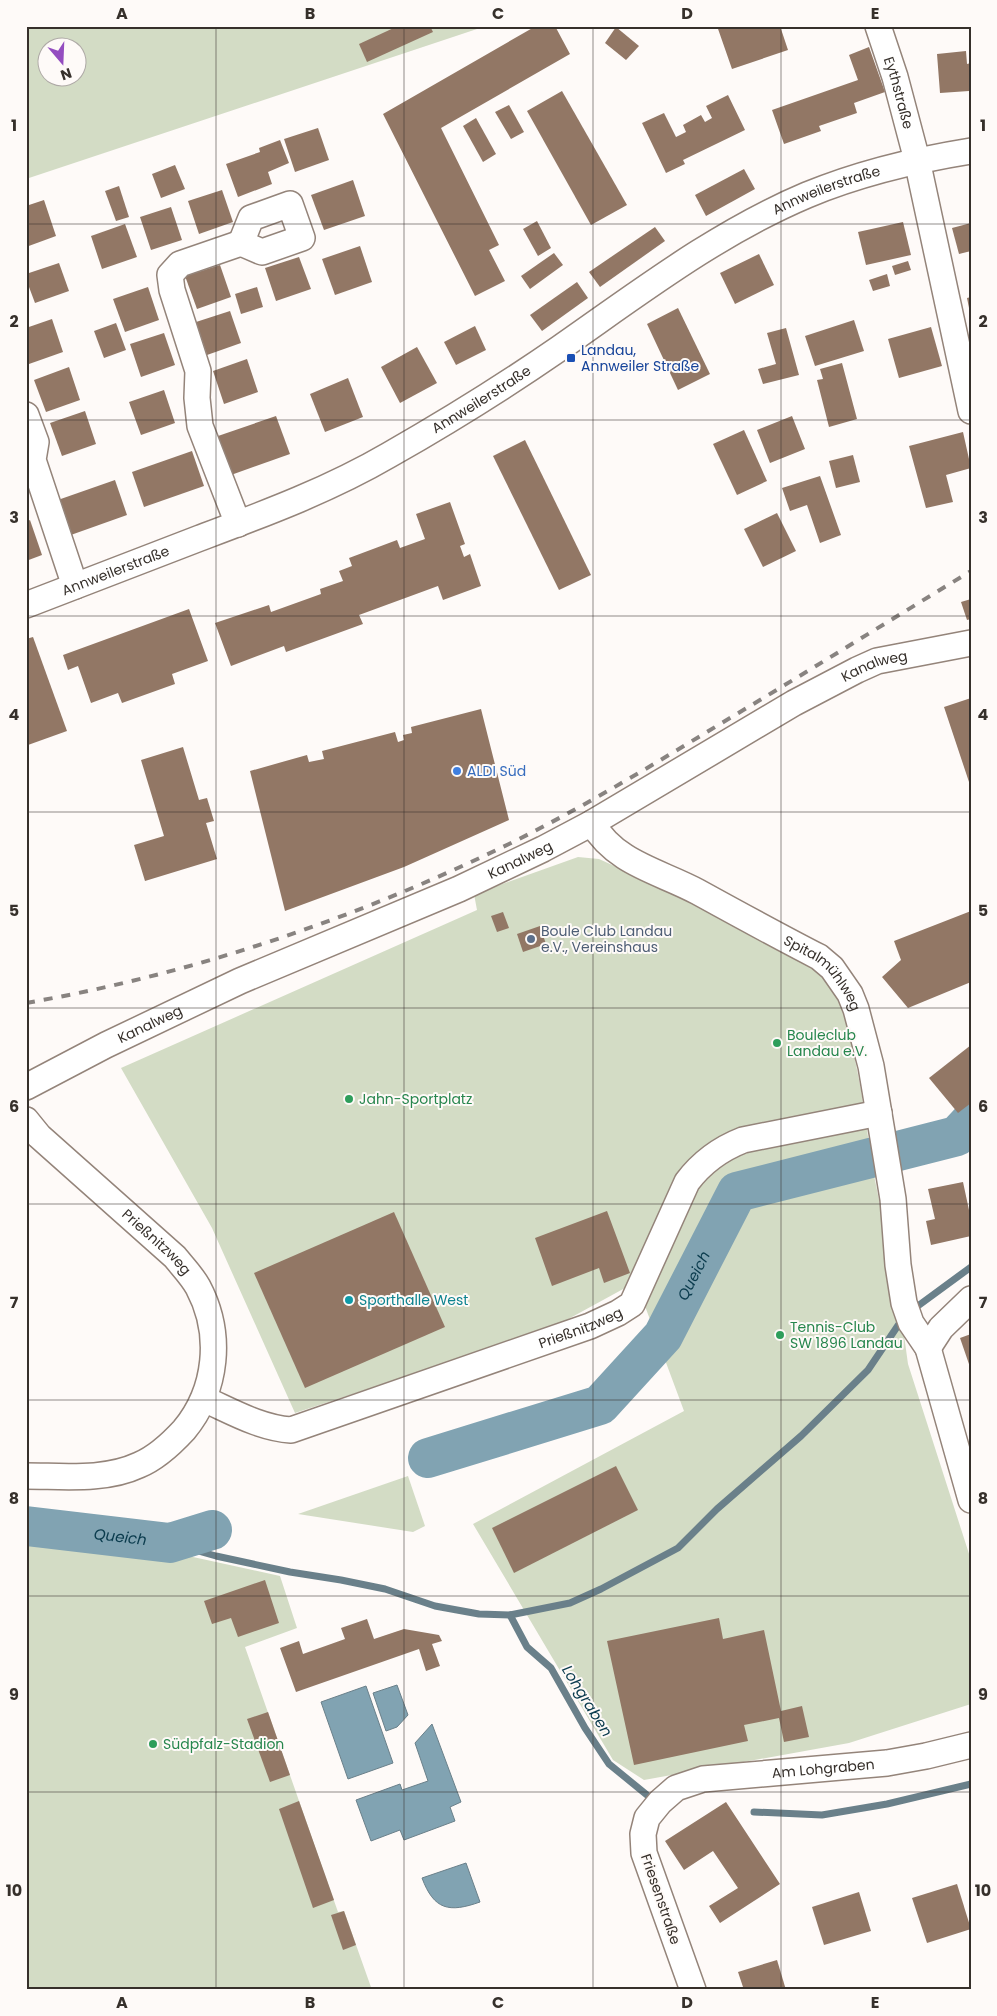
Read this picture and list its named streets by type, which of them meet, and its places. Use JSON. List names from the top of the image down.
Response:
{
  "streets": {
    "street": [
      "Eythstraße",
      "Annweilerstraße",
      "Kanalweg",
      "Spitalmühlweg",
      "Prießnitzweg",
      "Am Lohgraben",
      "Friesenstraße"
    ]
  },
  "crossings": [
    ["Eythstraße", "Annweilerstraße"],
    ["Kanalweg", "Spitalmühlweg"],
    ["Spitalmühlweg", "Prießnitzweg"],
    ["Am Lohgraben", "Friesenstraße"]
  ],
  "water": ["Queich", "Lohgraben"],
  "places": {
    "transit": ["Landau, Annweiler Straße"],
    "other": [
      "ALDI Süd",
      "Boule Club Landau e.V., Vereinshaus",
      "Bouleclub Landau e.V.",
      "Jahn-Sportplatz",
      "Sporthalle West",
      "Tennis-Club SW 1896 Landau",
      "Südpfalz-Stadion"
    ]
  },
  "north": "bottom",
  "grid": {
    "columns": [
      "A",
      "B",
      "C",
      "D",
      "E"
    ],
    "rows": [
      "1",
      "2",
      "3",
      "4",
      "5",
      "6",
      "7",
      "8",
      "9",
      "10"
    ]
  }
}
